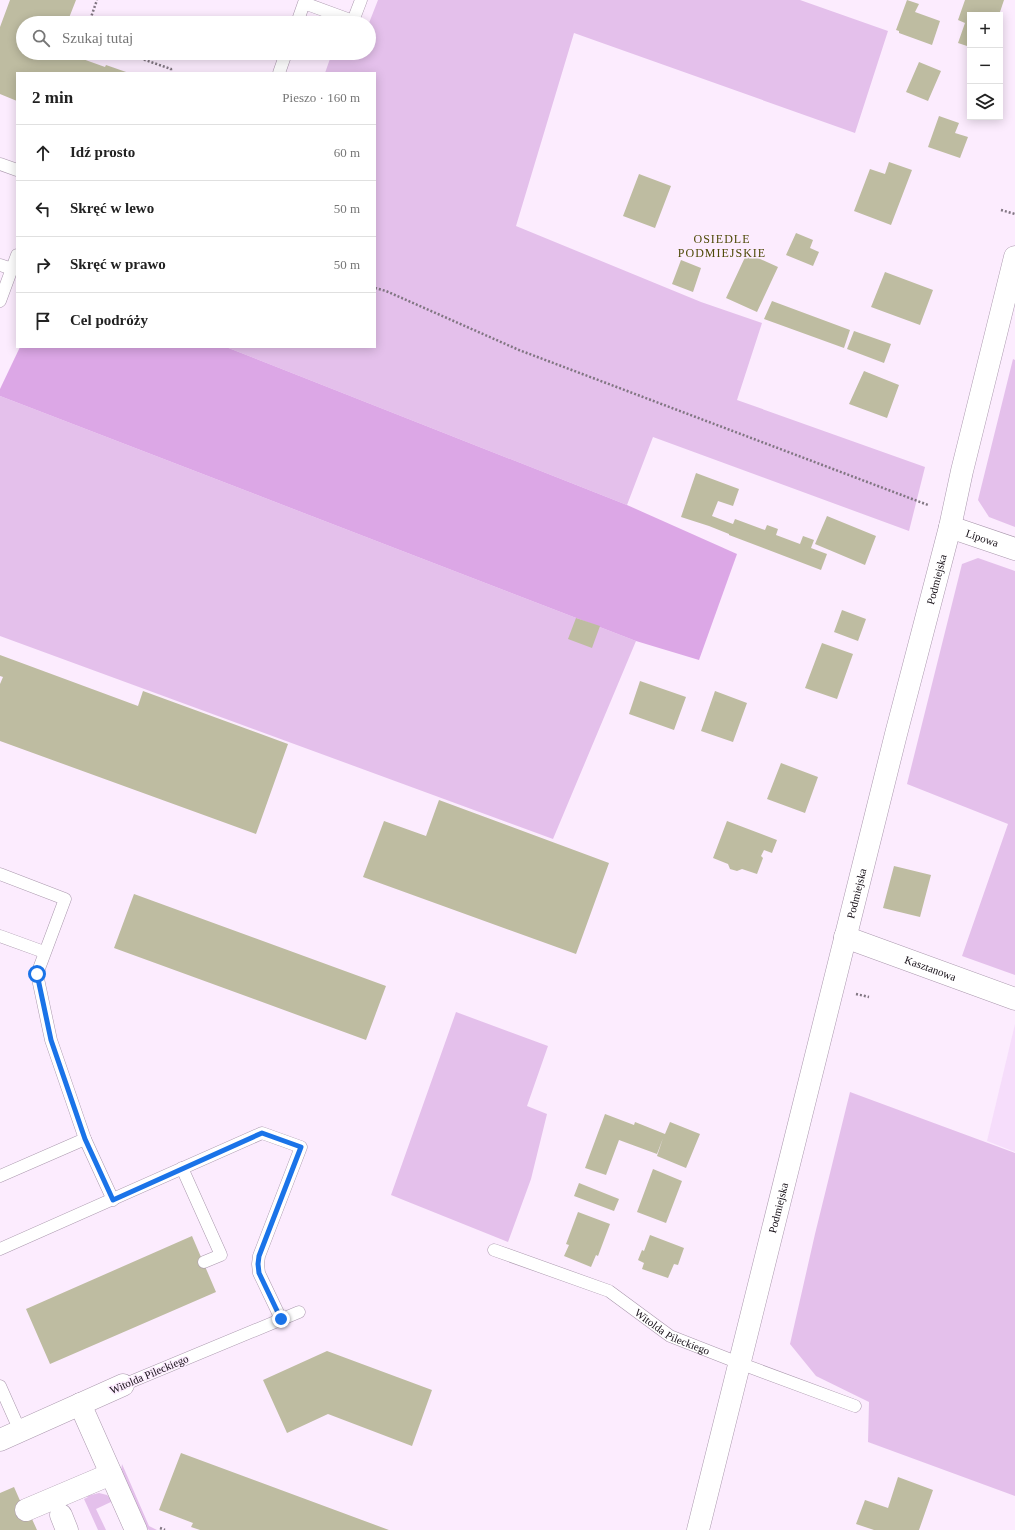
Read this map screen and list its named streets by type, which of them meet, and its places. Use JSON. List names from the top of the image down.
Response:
{
  "streets": {
    "street": [
      "Lipowa",
      "Podmiejska",
      "Kasztanowa",
      "Witolda Pileckiego"
    ]
  },
  "crossings": [
    ["Lipowa", "Podmiejska"],
    ["Podmiejska", "Kasztanowa"],
    ["Podmiejska", "Witolda Pileckiego"]
  ],
  "districts": ["OSIEDLE PODMIEJSKIE"],
  "page": {
    "map_buttons": ["+", "−"],
    "search": "Szukaj tutaj",
    "heading": ["2 min", "Pieszo · 160 m"],
    "list": [
      ["Idź prosto", "60 m"],
      ["Skręć w lewo", "50 m"],
      ["Skręć w prawo", "50 m"],
      "Cel podróży"
    ]
  }
}
